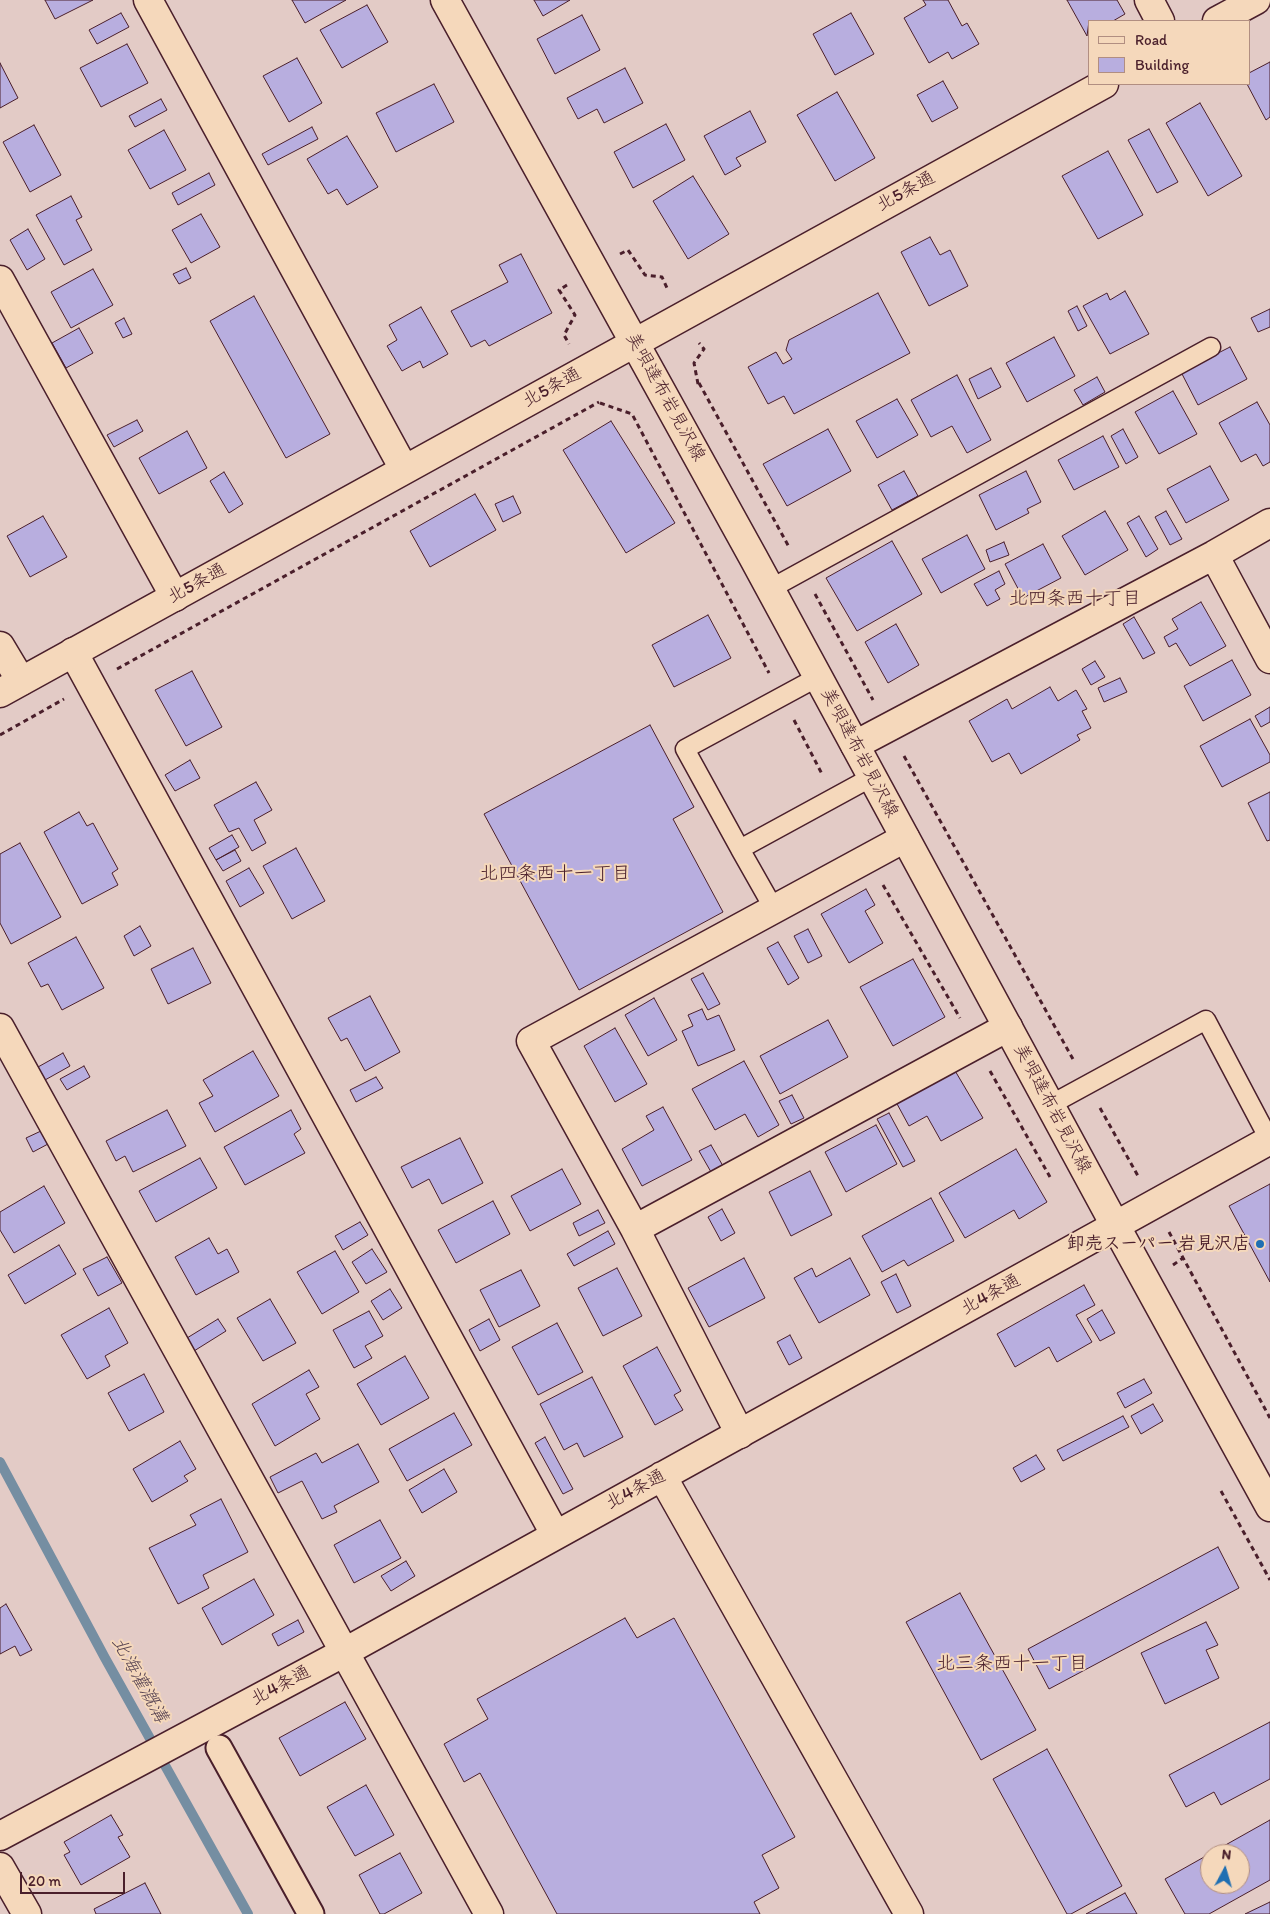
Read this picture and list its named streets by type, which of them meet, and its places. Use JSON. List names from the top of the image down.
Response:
{
  "streets": {
    "street": ["北5条通", "美唄達布岩見沢線", "北4条通"]
  },
  "crossings": [
    ["北5条通", "美唄達布岩見沢線"],
    ["美唄達布岩見沢線", "北4条通"]
  ],
  "districts": ["北四条西十丁目", "北四条西十一丁目", "北三条西十一丁目"],
  "water": ["北海灌漑溝"],
  "places": ["卸売スーパー 岩見沢店"],
  "legend": ["Road", "Building"],
  "scale_bar": "20 m",
  "north": "top"
}
